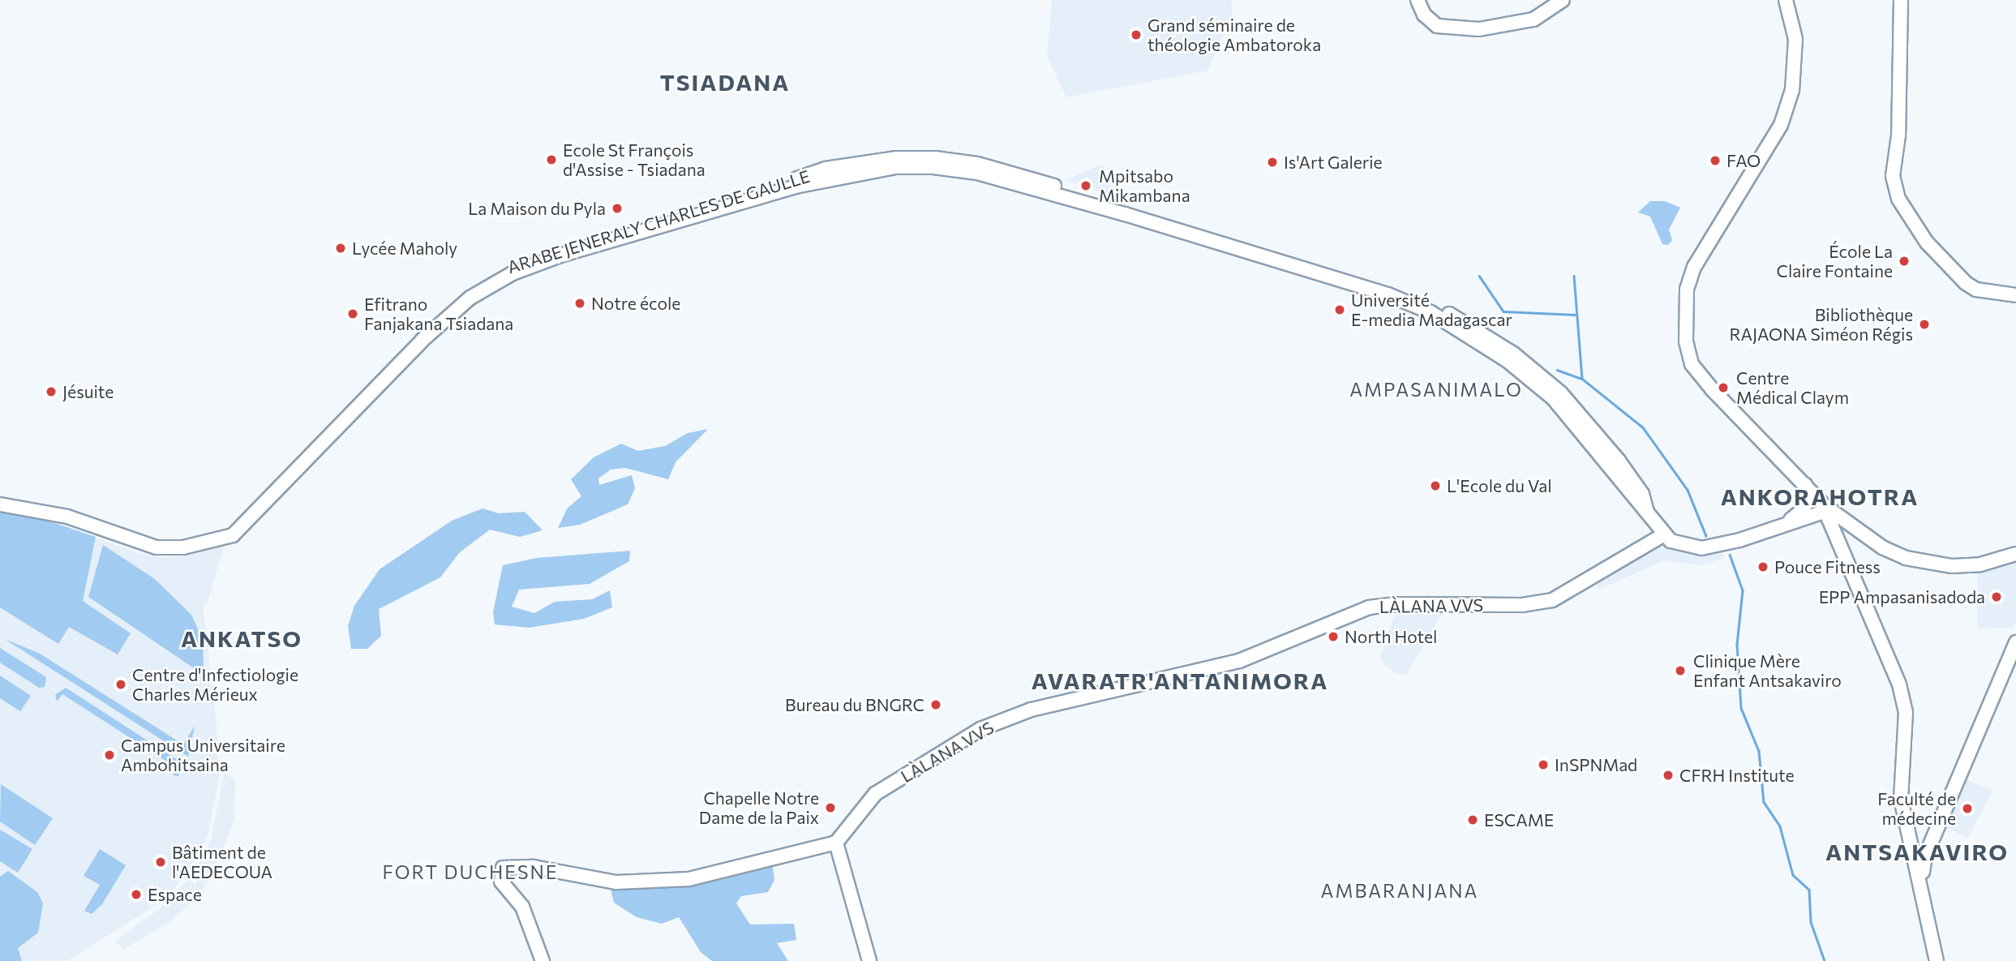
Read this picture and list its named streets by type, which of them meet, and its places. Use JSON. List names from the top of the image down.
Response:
{
  "streets": {
    "main road": ["ARABE JENERALY CHARLES DE GAULLE", "LÀLANA VVS"]
  },
  "crossings": [
    ["ARABE JENERALY CHARLES DE GAULLE", "LÀLANA VVS"]
  ],
  "districts": [
    "TSIADANA",
    "AMPASANIMALO",
    "ANKORAHOTRA",
    "ANKATSO",
    "AVARATR'ANTANIMORA",
    "ANTSAKAVIRO",
    "FORT DUCHESNE",
    "AMBARANJANA"
  ],
  "places": [
    "Grand séminaire de théologie Ambatoroka",
    "Ecole St François d'Assise - Tsiadana",
    "FAO",
    "Is'Art Galerie",
    "Mpitsabo Mikambana",
    "La Maison du Pyla",
    "Lycée Maholy",
    "École La Claire Fontaine",
    "Notre école",
    "Université E-media Madagascar",
    "Efitrano Fanjakana Tsiadana",
    "Bibliothèque RAJAONA Siméon Régis",
    "Centre Médical Claym",
    "Jésuite",
    "L'Ecole du Val",
    "Pouce Fitness",
    "EPP Ampasanisadoda",
    "North Hotel",
    "Clinique Mère Enfant Antsakaviro",
    "Centre d'Infectiologie Charles Mérieux",
    "Bureau du BNGRC",
    "Campus Universitaire Ambohitsaina",
    "InSPNMad",
    "CFRH Institute",
    "Chapelle Notre Dame de la Paix",
    "Faculté de médecine",
    "ESCAME",
    "Bâtiment de l'AEDECOUA",
    "Espace"
  ]
}
